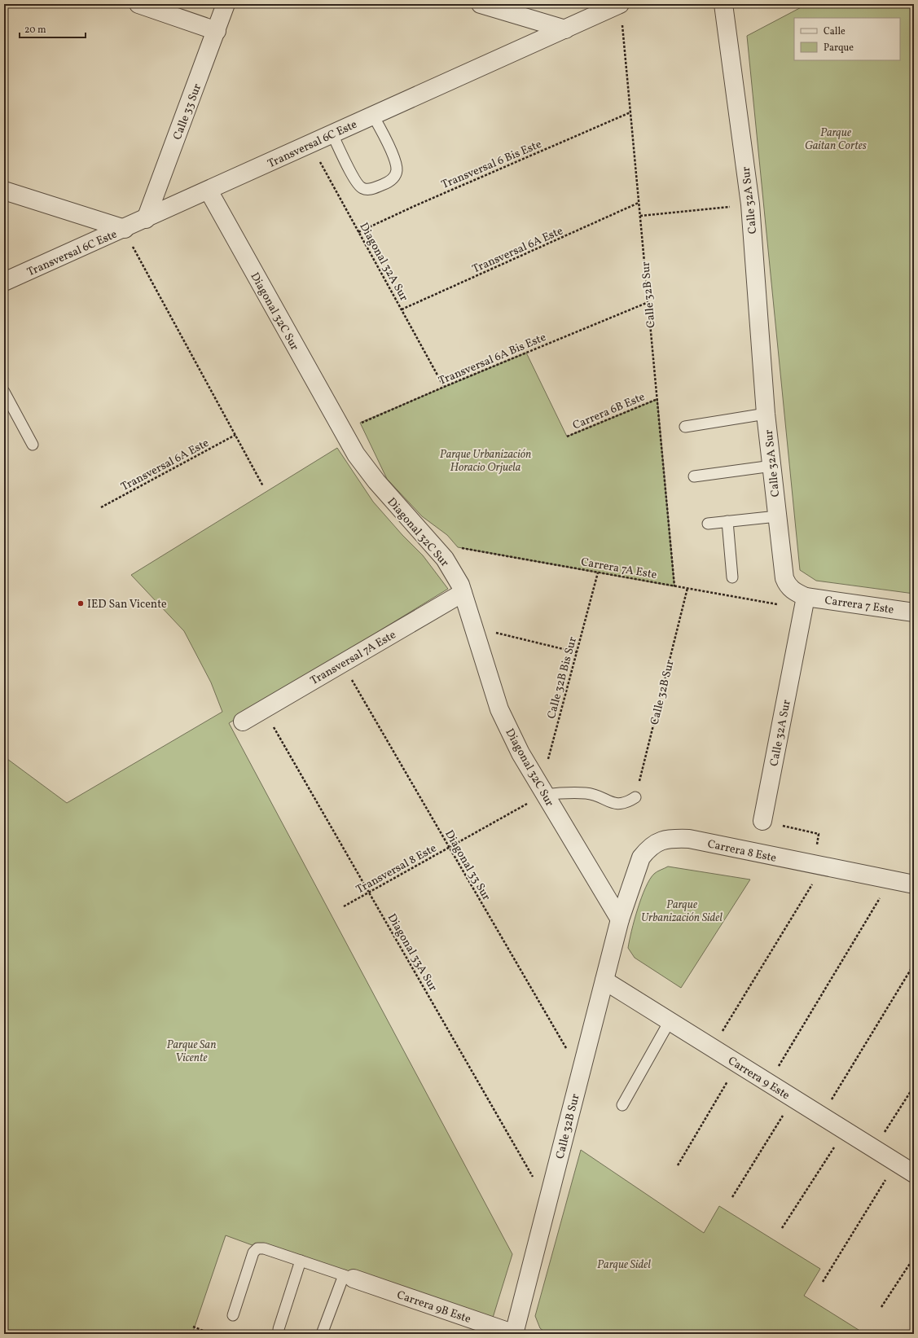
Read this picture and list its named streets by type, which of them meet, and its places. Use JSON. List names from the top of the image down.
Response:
{
  "streets": {
    "street": [
      "Calle 33 Sur",
      "Transversal 6C Este",
      "Calle 32A Sur",
      "Calle 32B Sur",
      "Diagonal 32C Sur",
      "Carrera 7 Este",
      "Transversal 7A Este",
      "Carrera 8 Este",
      "Carrera 9 Este",
      "Carrera 9B Este"
    ],
    "path": [
      "Transversal 6 Bis Este",
      "Transversal 6A Este",
      "Diagonal 32A Sur",
      "Transversal 6A Bis Este",
      "Carrera 6B Este",
      "Carrera 7A Este",
      "Calle 32B Bis Sur",
      "Diagonal 33 Sur",
      "Transversal 8 Este",
      "Diagonal 33A Sur"
    ]
  },
  "crossings": [
    ["Calle 33 Sur", "Transversal 6C Este"],
    ["Transversal 6C Este", "Diagonal 32A Sur"],
    ["Transversal 6C Este", "Calle 32B Sur"],
    ["Transversal 6C Este", "Diagonal 32C Sur"],
    ["Transversal 6 Bis Este", "Diagonal 32A Sur"],
    ["Transversal 6 Bis Este", "Calle 32B Sur"],
    ["Calle 32A Sur", "Carrera 7A Este"],
    ["Calle 32A Sur", "Carrera 7 Este"],
    ["Transversal 6A Este", "Diagonal 32A Sur"],
    ["Transversal 6A Este", "Calle 32B Sur"],
    ["Diagonal 32A Sur", "Transversal 6A Bis Este"],
    ["Calle 32B Sur", "Diagonal 32C Sur"],
    ["Calle 32B Sur", "Transversal 6A Bis Este"],
    ["Calle 32B Sur", "Carrera 6B Este"],
    ["Calle 32B Sur", "Carrera 7A Este"],
    ["Calle 32B Sur", "Carrera 8 Este"],
    ["Calle 32B Sur", "Diagonal 33 Sur"],
    ["Calle 32B Sur", "Diagonal 33A Sur"],
    ["Calle 32B Sur", "Carrera 9 Este"],
    ["Calle 32B Sur", "Carrera 9B Este"],
    ["Diagonal 32C Sur", "Transversal 6A Bis Este"],
    ["Diagonal 32C Sur", "Carrera 7A Este"],
    ["Diagonal 32C Sur", "Transversal 7A Este"],
    ["Diagonal 32C Sur", "Calle 32B Bis Sur"],
    ["Diagonal 32C Sur", "Carrera 8 Este"],
    ["Carrera 7A Este", "Carrera 7 Este"],
    ["Carrera 7A Este", "Calle 32B Bis Sur"],
    ["Transversal 7A Este", "Diagonal 33 Sur"],
    ["Transversal 7A Este", "Diagonal 33A Sur"],
    ["Diagonal 33 Sur", "Transversal 8 Este"],
    ["Transversal 8 Este", "Diagonal 33A Sur"]
  ],
  "parks": [
    "Parque Gaitan Cortes",
    "Parque Urbanización Horacio Orjuela",
    "Parque Urbanización Sidel",
    "Parque San Vicente",
    "Parque Sidel"
  ],
  "places": ["IED San Vicente"],
  "legend": ["Calle", "Parque"],
  "scale_bar": "20 m"
}
